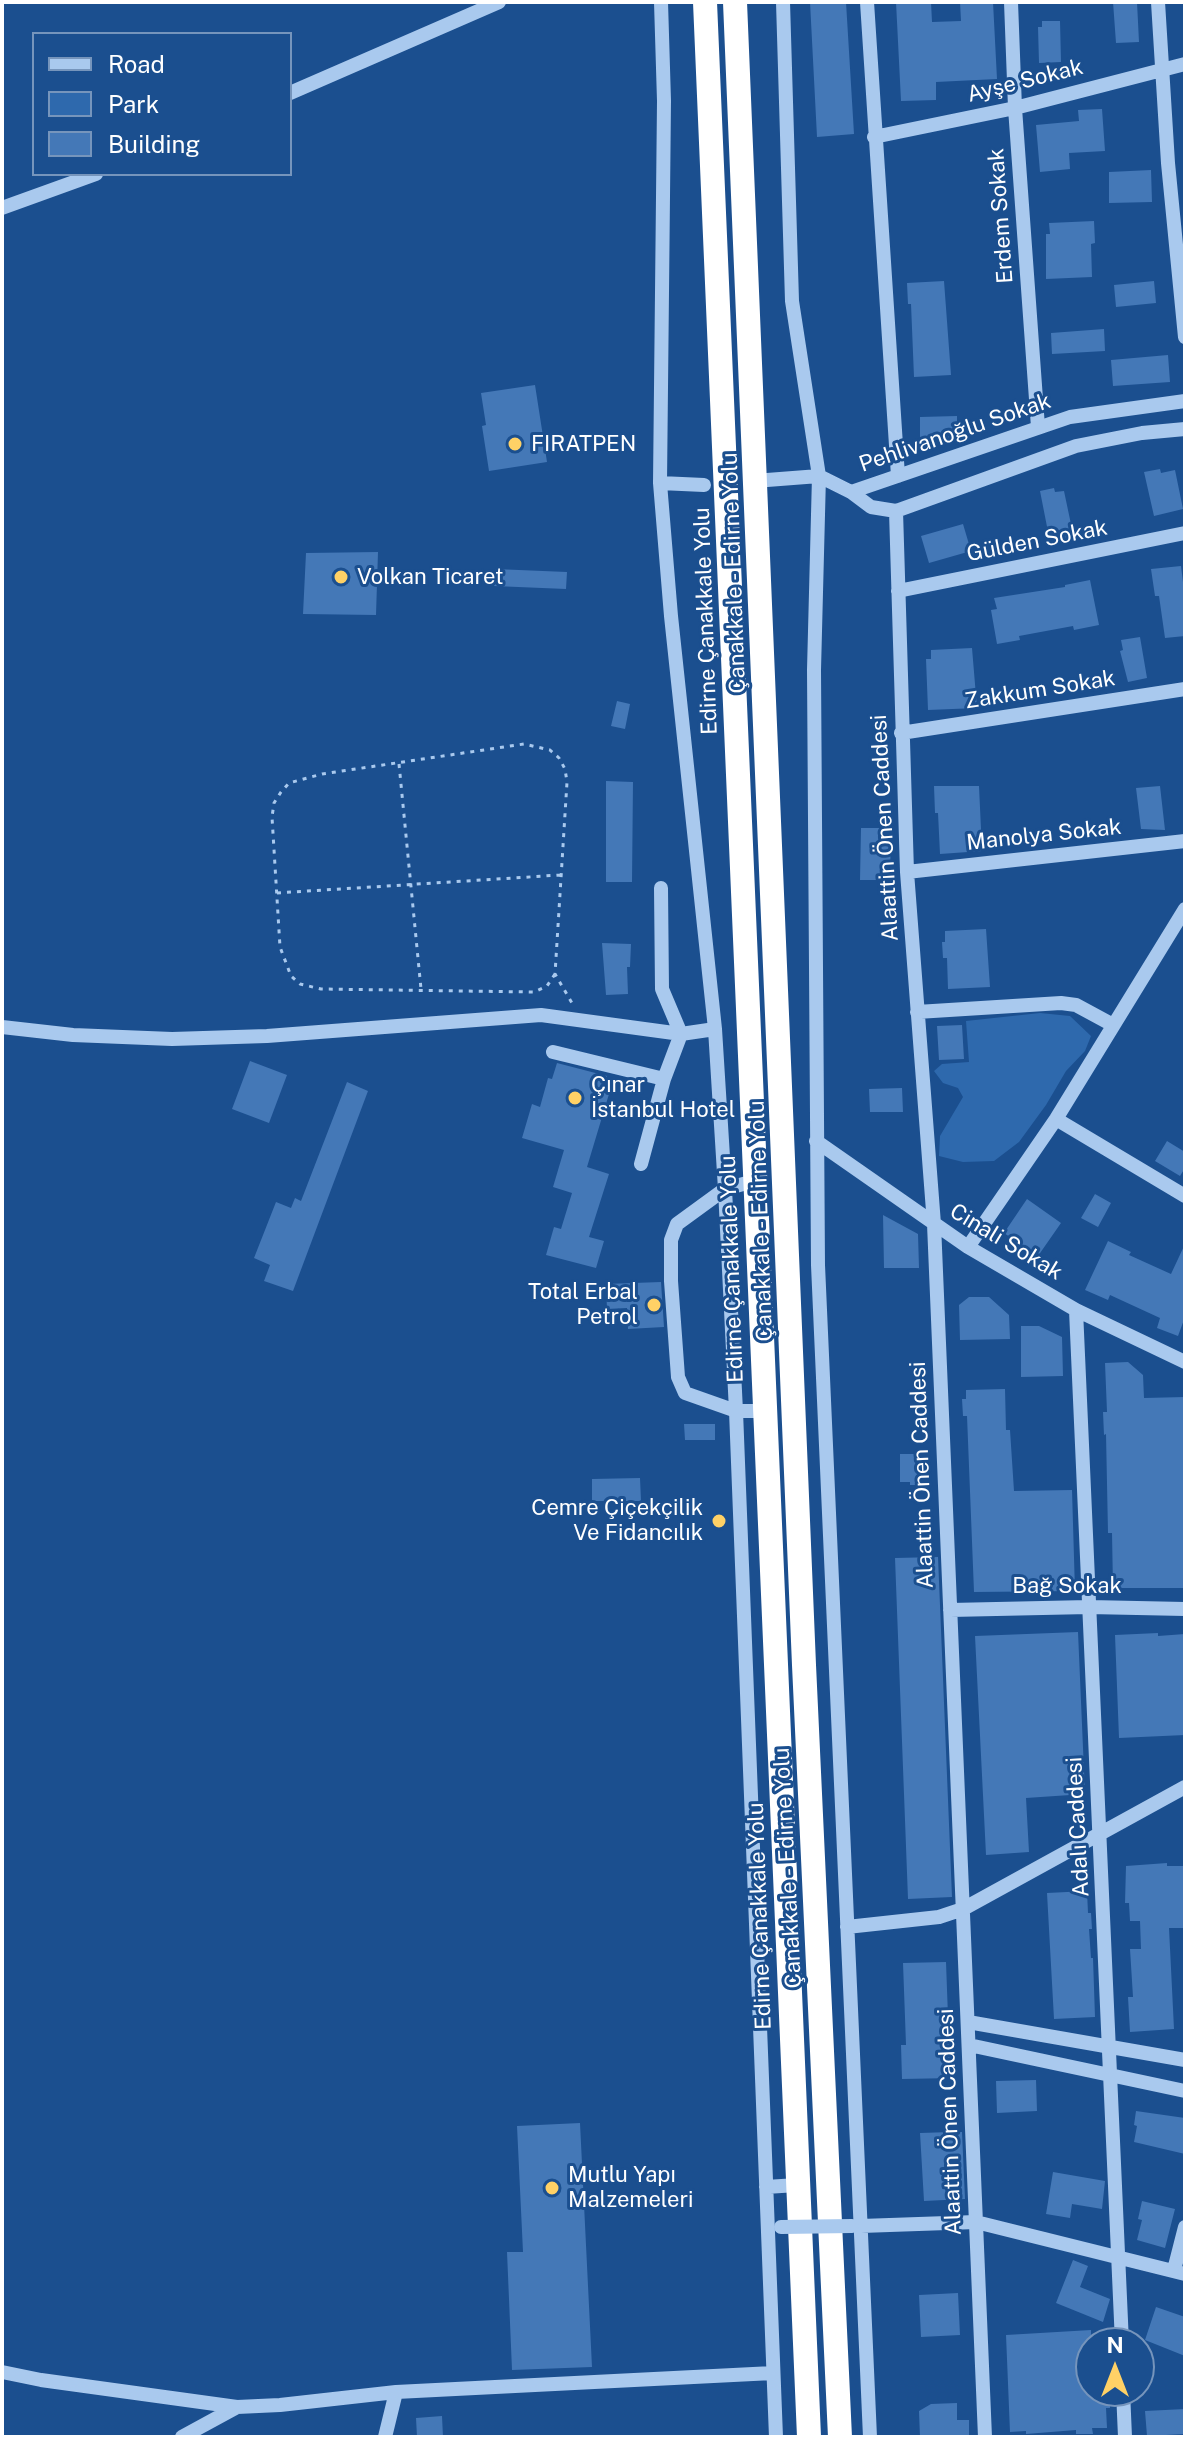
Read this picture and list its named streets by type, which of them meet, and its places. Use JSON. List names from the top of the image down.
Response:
{
  "streets": {
    "highway": ["Çanakkale - Edirne Yolu", "Edirne Çanakkale Yolu"],
    "street": [
      "Ayşe Sokak",
      "Erdem Sokak",
      "Pehlivanoğlu Sokak",
      "Gülden Sokak",
      "Zakkum Sokak",
      "Alaattin Önen Caddesi",
      "Manolya Sokak",
      "Cinali Sokak",
      "Bağ Sokak",
      "Adalı Caddesi"
    ]
  },
  "crossings": [
    ["Ayşe Sokak", "Erdem Sokak"],
    ["Erdem Sokak", "Pehlivanoğlu Sokak"],
    ["Pehlivanoğlu Sokak", "Alaattin Önen Caddesi"],
    ["Gülden Sokak", "Alaattin Önen Caddesi"],
    ["Zakkum Sokak", "Alaattin Önen Caddesi"],
    ["Alaattin Önen Caddesi", "Manolya Sokak"],
    ["Alaattin Önen Caddesi", "Cinali Sokak"],
    ["Alaattin Önen Caddesi", "Bağ Sokak"],
    ["Cinali Sokak", "Adalı Caddesi"],
    ["Bağ Sokak", "Adalı Caddesi"]
  ],
  "places": [
    "FIRATPEN",
    "Volkan Ticaret",
    "Çınar İstanbul Hotel",
    "Total Erbal Petrol",
    "Cemre Çiçekçilik Ve Fidancılık",
    "Mutlu Yapı Malzemeleri"
  ],
  "legend": ["Road", "Park", "Building"],
  "north": "top"
}
